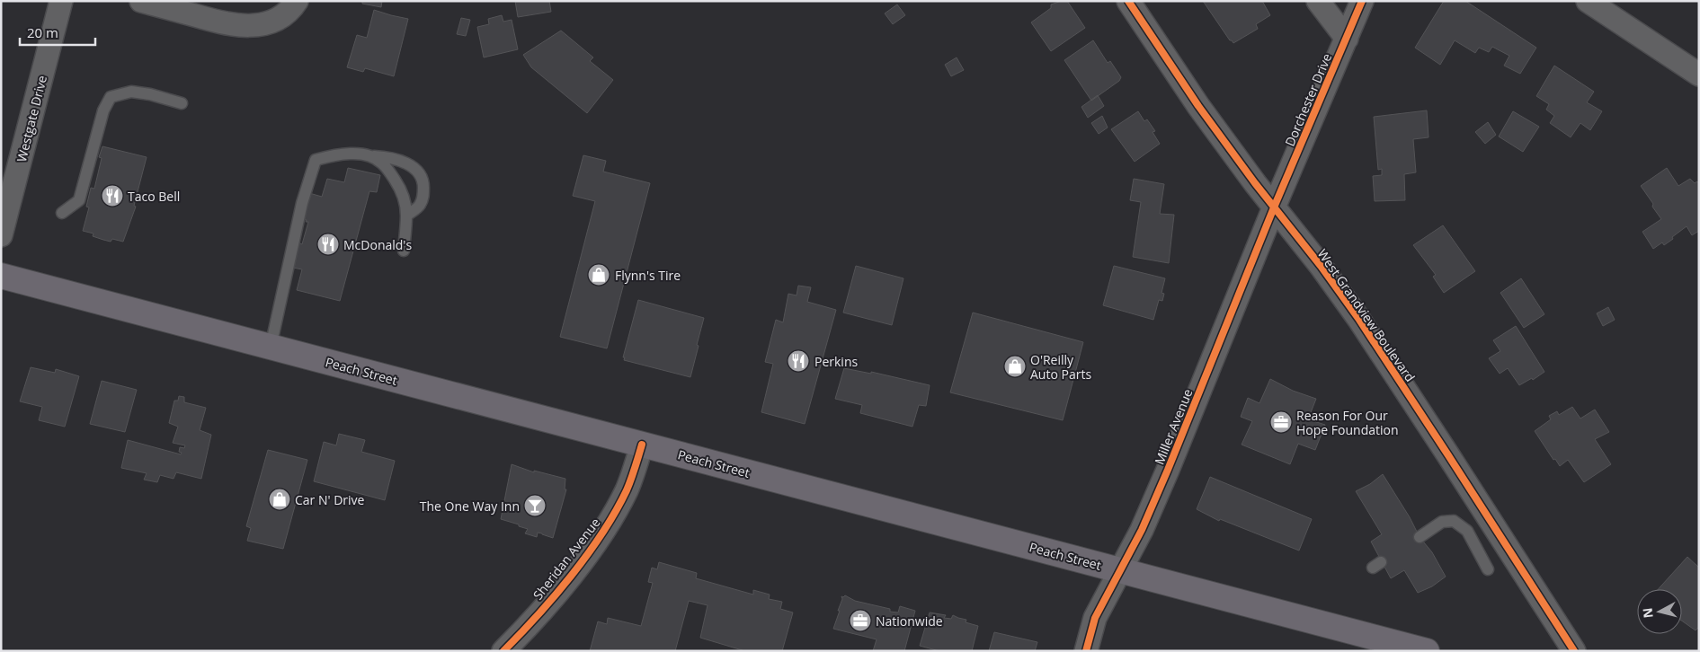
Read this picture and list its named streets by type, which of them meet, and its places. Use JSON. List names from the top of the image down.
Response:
{
  "streets": {
    "main road": ["Peach Street"],
    "street": [
      "Dorchester Drive",
      "Westgate Drive",
      "West Grandview Boulevard",
      "Miller Avenue",
      "Sheridan Avenue"
    ]
  },
  "crossings": [
    ["Dorchester Drive", "West Grandview Boulevard"],
    ["Dorchester Drive", "Miller Avenue"],
    ["West Grandview Boulevard", "Miller Avenue"],
    ["Peach Street", "Miller Avenue"],
    ["Peach Street", "Sheridan Avenue"]
  ],
  "places": {
    "restaurant": ["Taco Bell", "McDonald's", "Perkins"],
    "shop": ["Flynn's Tire", "O'Reilly Auto Parts", "Car N' Drive"],
    "office": ["Reason For Our Hope Foundation", "Nationwide"],
    "bar": ["The One Way Inn"]
  },
  "scale_bar": "20 m",
  "north": "left"
}
